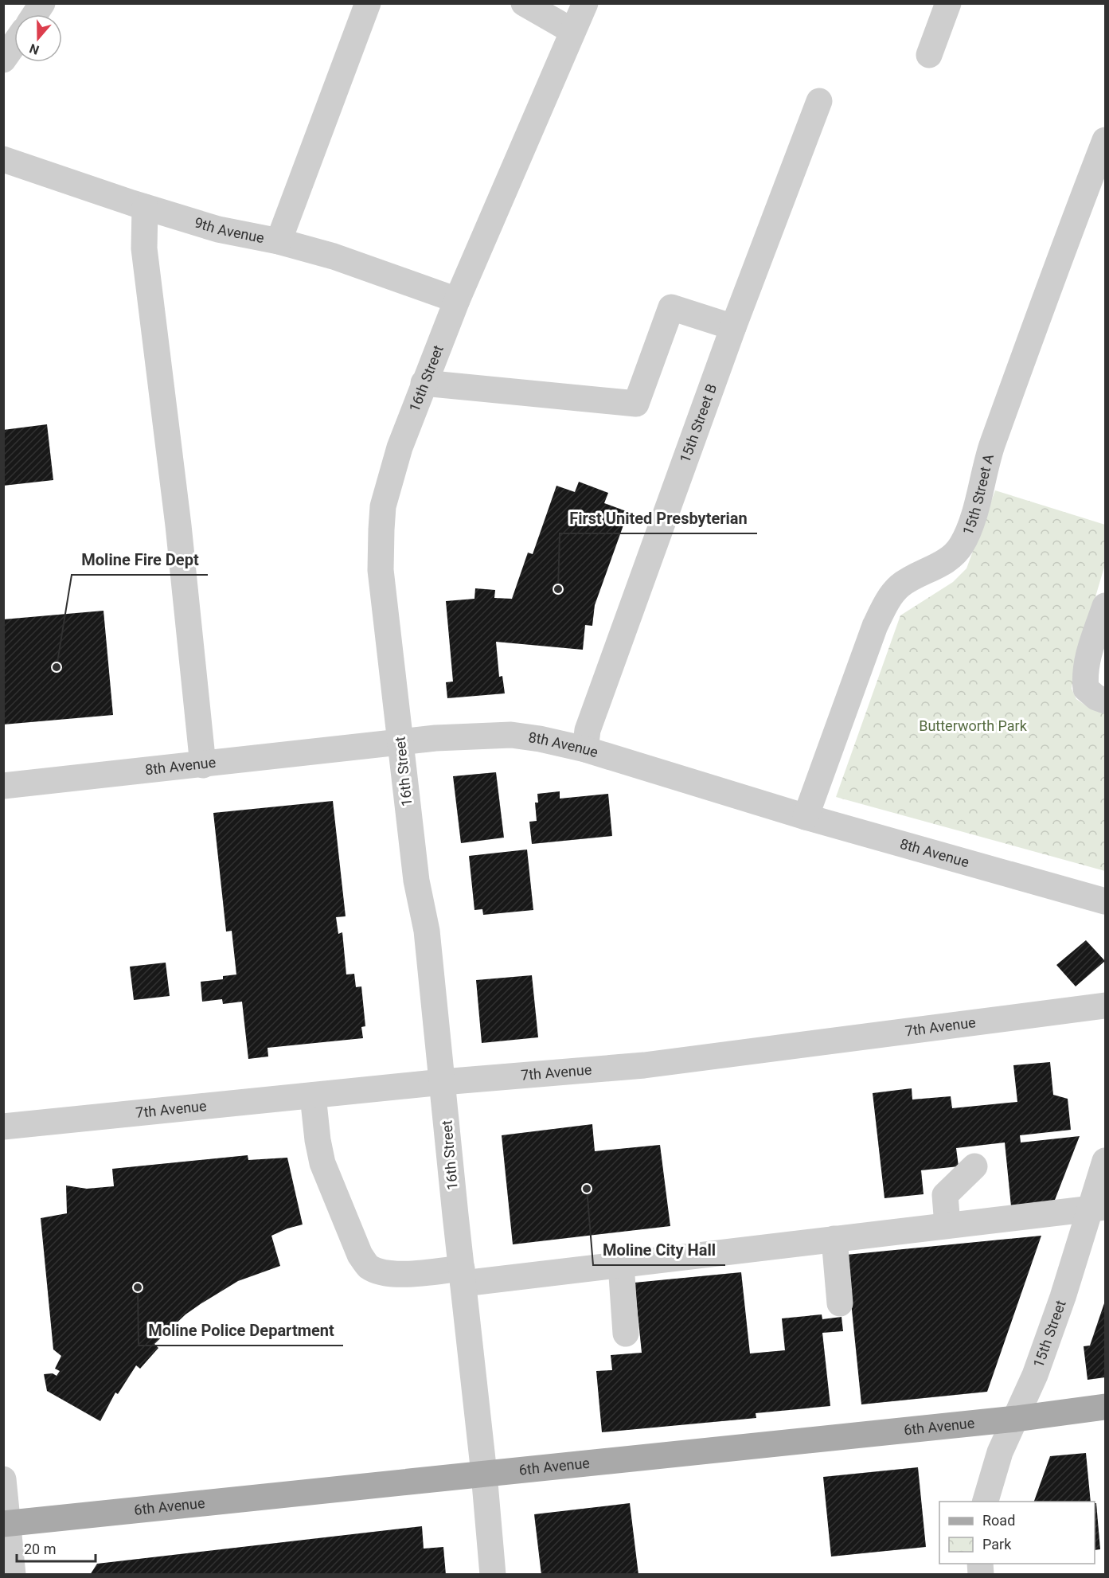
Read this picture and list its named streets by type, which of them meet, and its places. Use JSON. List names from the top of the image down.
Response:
{
  "streets": {
    "main road": ["6th Avenue"],
    "street": [
      "9th Avenue",
      "16th Street",
      "15th Street B",
      "15th Street A",
      "8th Avenue",
      "7th Avenue",
      "15th Street"
    ]
  },
  "crossings": [
    ["9th Avenue", "16th Street"],
    ["16th Street", "8th Avenue"],
    ["16th Street", "7th Avenue"],
    ["16th Street", "6th Avenue"],
    ["15th Street B", "8th Avenue"],
    ["15th Street A", "8th Avenue"],
    ["15th Street", "6th Avenue"]
  ],
  "parks": ["Butterworth Park"],
  "places": [
    "First United Presbyterian",
    "Moline Fire Dept",
    "Moline City Hall",
    "Moline Police Department"
  ],
  "legend": ["Road", "Park"],
  "scale_bar": "20 m",
  "north": "bottom"
}
